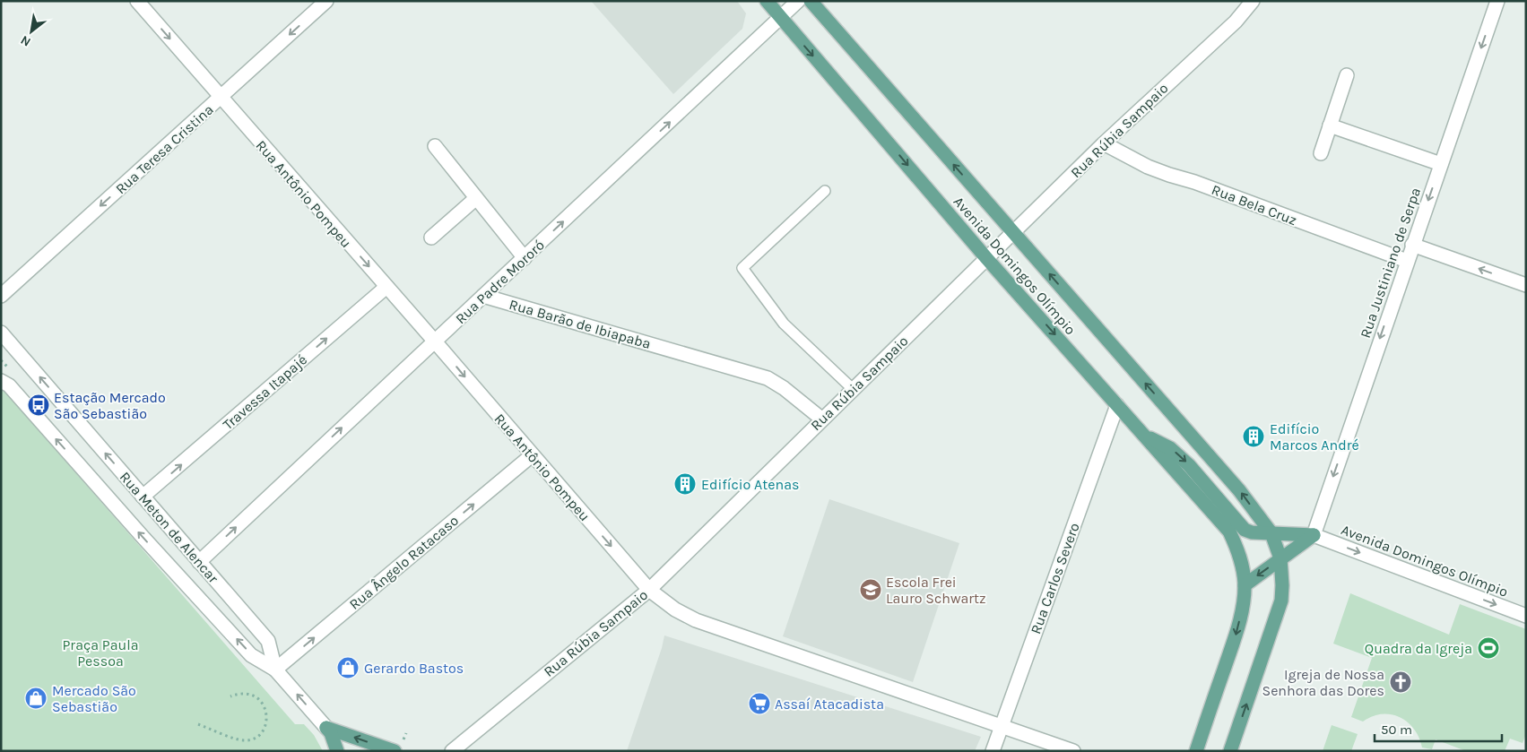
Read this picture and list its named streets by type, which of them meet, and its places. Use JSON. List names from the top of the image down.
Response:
{
  "streets": {
    "main road": ["Avenida Domingos Olímpio"],
    "street": [
      "Rua Rúbia Sampaio",
      "Rua Teresa Cristina",
      "Rua Antônio Pompeu",
      "Rua Bela Cruz",
      "Rua Justiniano de Serpa",
      "Rua Padre Mororó",
      "Rua Barão de Ibiapaba",
      "Travessa Itapajé",
      "Rua Meton de Alencar",
      "Rua Ângelo Ratacaso",
      "Rua Carlos Severo"
    ]
  },
  "crossings": [
    ["Rua Rúbia Sampaio", "Rua Antônio Pompeu"],
    ["Rua Rúbia Sampaio", "Rua Bela Cruz"],
    ["Rua Rúbia Sampaio", "Avenida Domingos Olímpio"],
    ["Rua Rúbia Sampaio", "Rua Barão de Ibiapaba"],
    ["Rua Teresa Cristina", "Rua Antônio Pompeu"],
    ["Rua Antônio Pompeu", "Rua Padre Mororó"],
    ["Rua Antônio Pompeu", "Travessa Itapajé"],
    ["Rua Antônio Pompeu", "Rua Ângelo Ratacaso"],
    ["Rua Antônio Pompeu", "Rua Carlos Severo"],
    ["Rua Bela Cruz", "Rua Justiniano de Serpa"],
    ["Rua Justiniano de Serpa", "Avenida Domingos Olímpio"],
    ["Avenida Domingos Olímpio", "Rua Padre Mororó"],
    ["Avenida Domingos Olímpio", "Rua Carlos Severo"],
    ["Rua Padre Mororó", "Rua Barão de Ibiapaba"],
    ["Rua Padre Mororó", "Rua Meton de Alencar"],
    ["Travessa Itapajé", "Rua Meton de Alencar"],
    ["Rua Meton de Alencar", "Rua Ângelo Ratacaso"]
  ],
  "one_way": [
    "Rua Teresa Cristina",
    "Rua Antônio Pompeu",
    "Rua Justiniano de Serpa",
    "Rua Padre Mororó",
    "Travessa Itapajé",
    "Rua Ângelo Ratacaso"
  ],
  "parks": ["Praça Paula Pessoa"],
  "places": {
    "bus stop": ["Estação Mercado São Sebastião"],
    "building": ["Edifício Marcos André", "Edifício Atenas"],
    "school or university": ["Escola Frei Lauro Schwartz"],
    "sports": ["Quadra da Igreja"],
    "shop": ["Gerardo Bastos", "Mercado São Sebastião"],
    "church": ["Igreja de Nossa Senhora das Dores"],
    "supermarket": ["Assaí Atacadista"]
  },
  "scale_bar": "50 m",
  "north": "bottom left"
}
